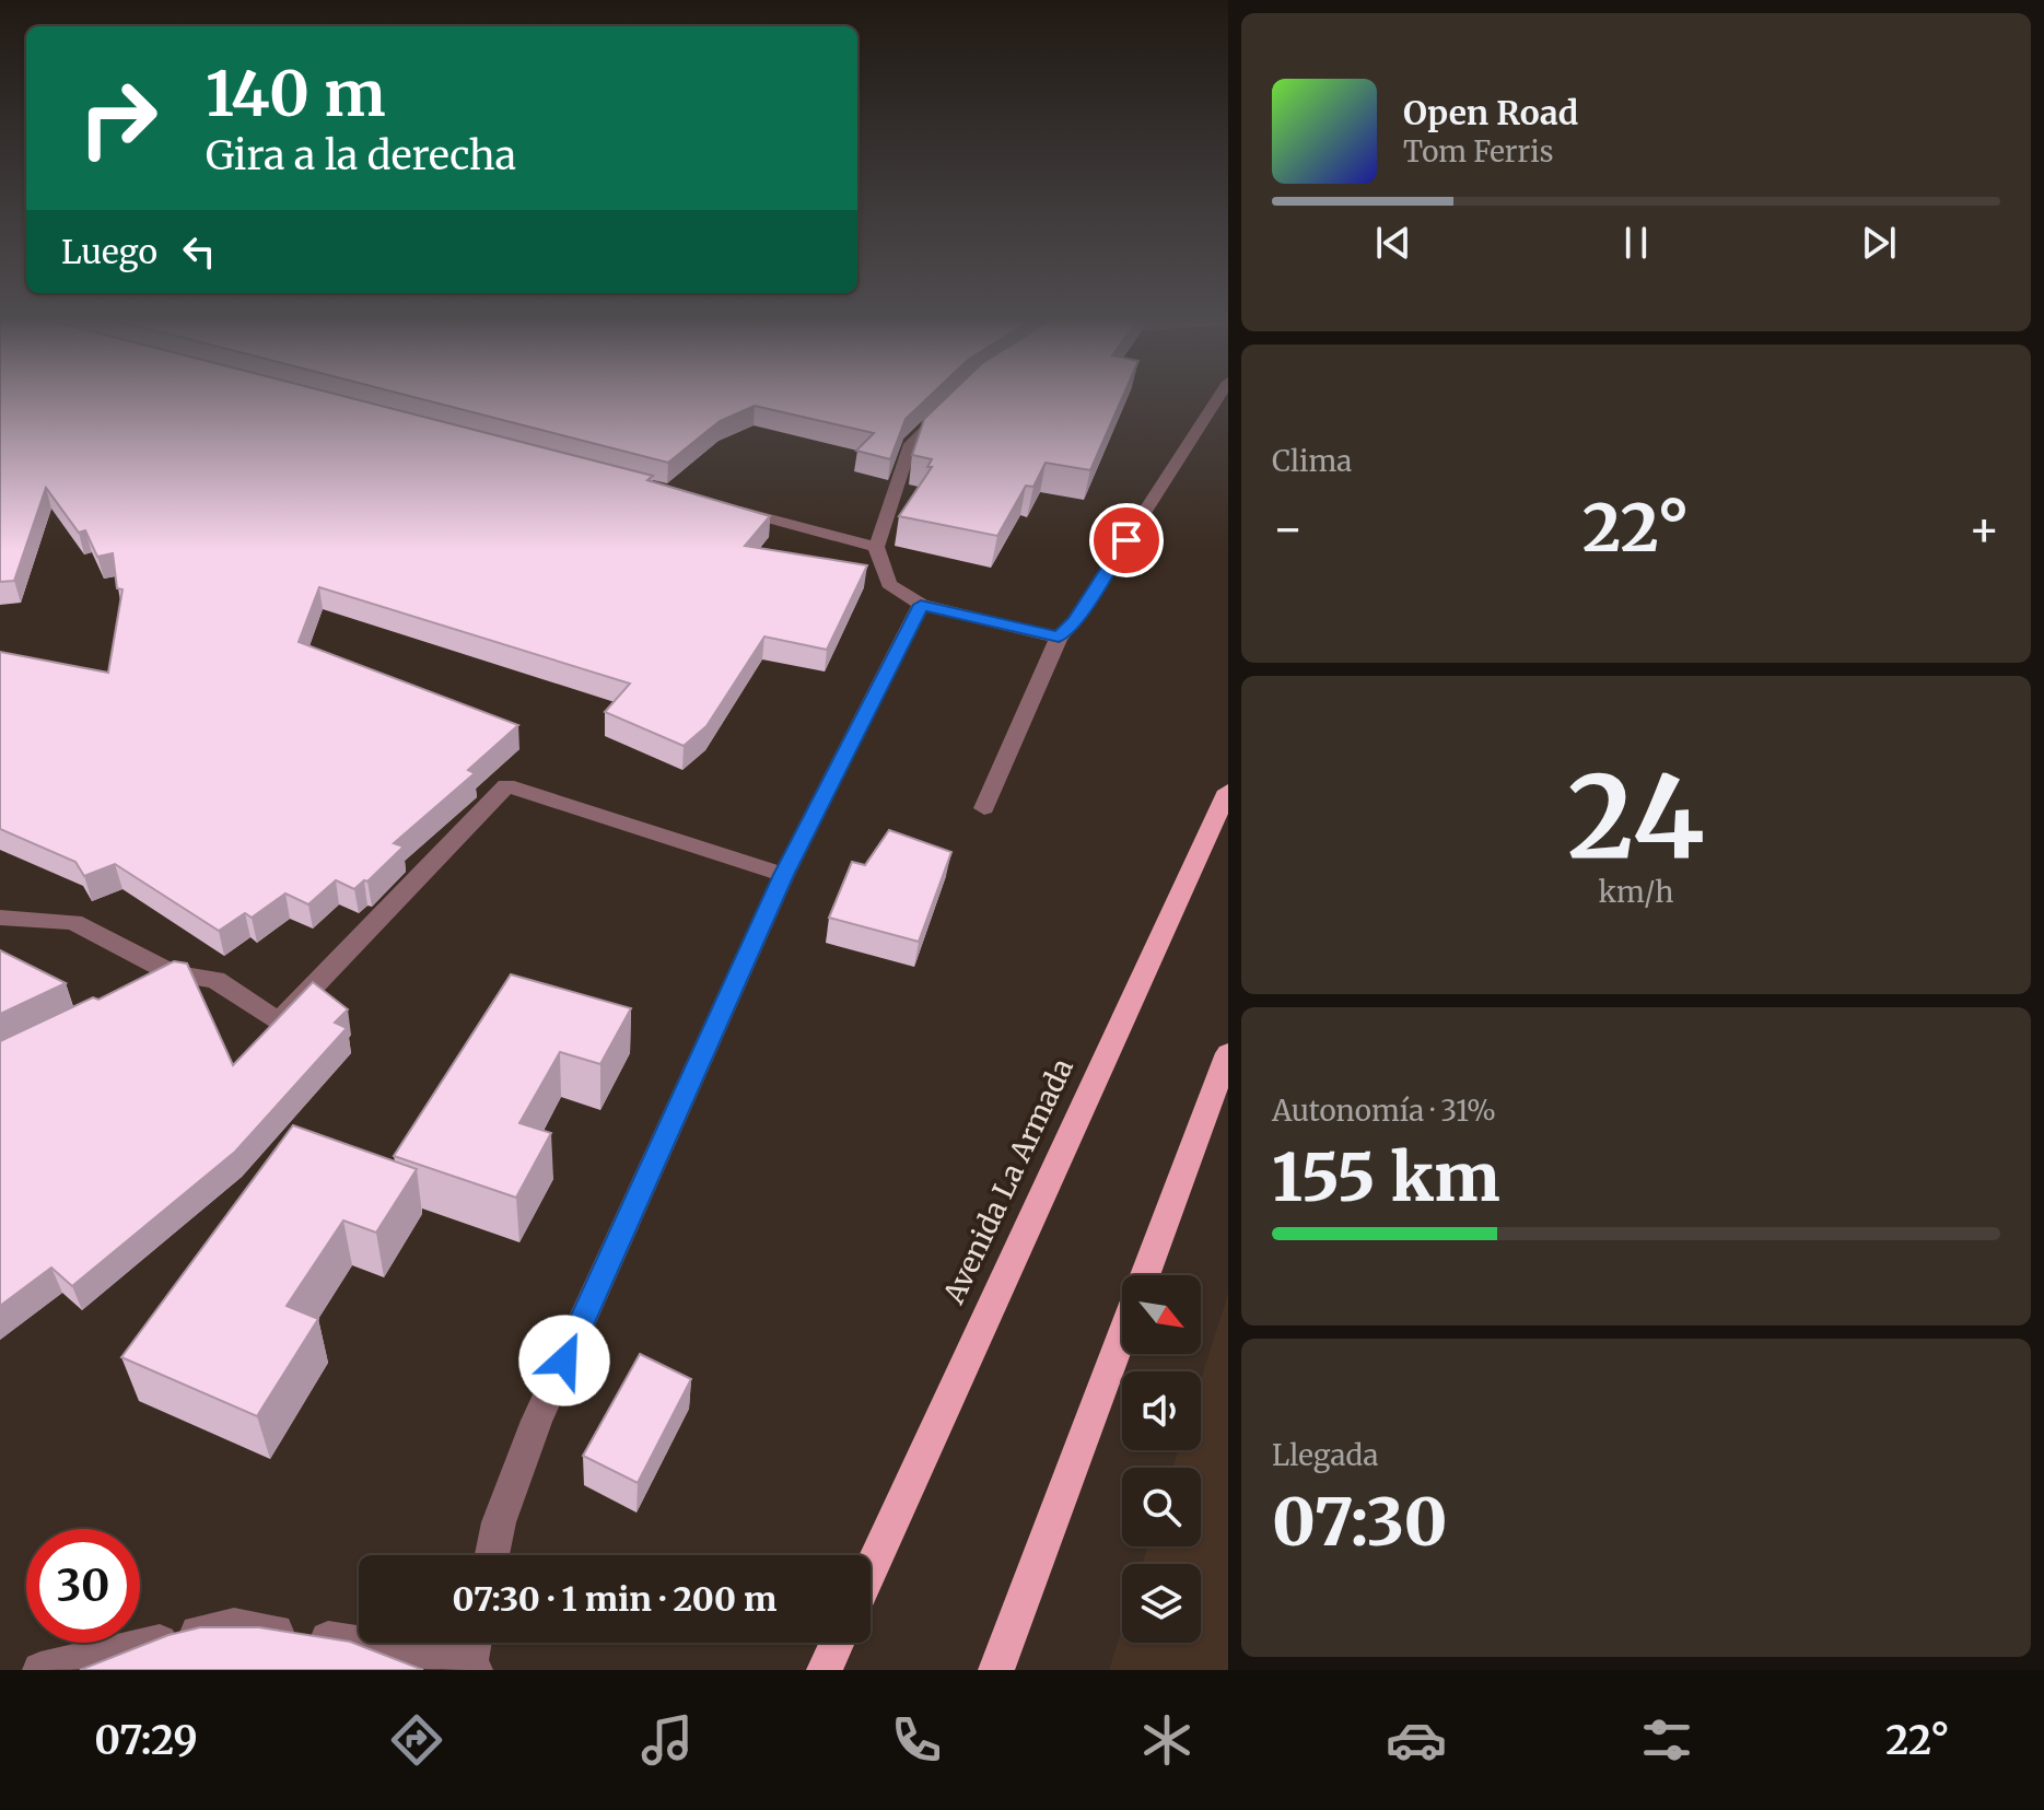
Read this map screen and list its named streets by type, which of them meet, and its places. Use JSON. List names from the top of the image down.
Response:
{
  "streets": {
    "main road": ["Avenida La Armada"]
  },
  "north": "bottom right",
  "page": {
    "turn": ["140 m", "Gira a la derecha"],
    "song": ["Open Road", "Tom Ferris"],
    "then": "Luego",
    "tile": [
      "Clima",
      ["24", "km/h"],
      ["Autonomía · 31%", "155 km"],
      ["Llegada", "07:30"]
    ],
    "heat": ["−", "22°", "+"],
    "limit": "30",
    "trip": "07:30 · 1 min · 200 m",
    "tabs": ["07:29", "22°"]
  }
}
